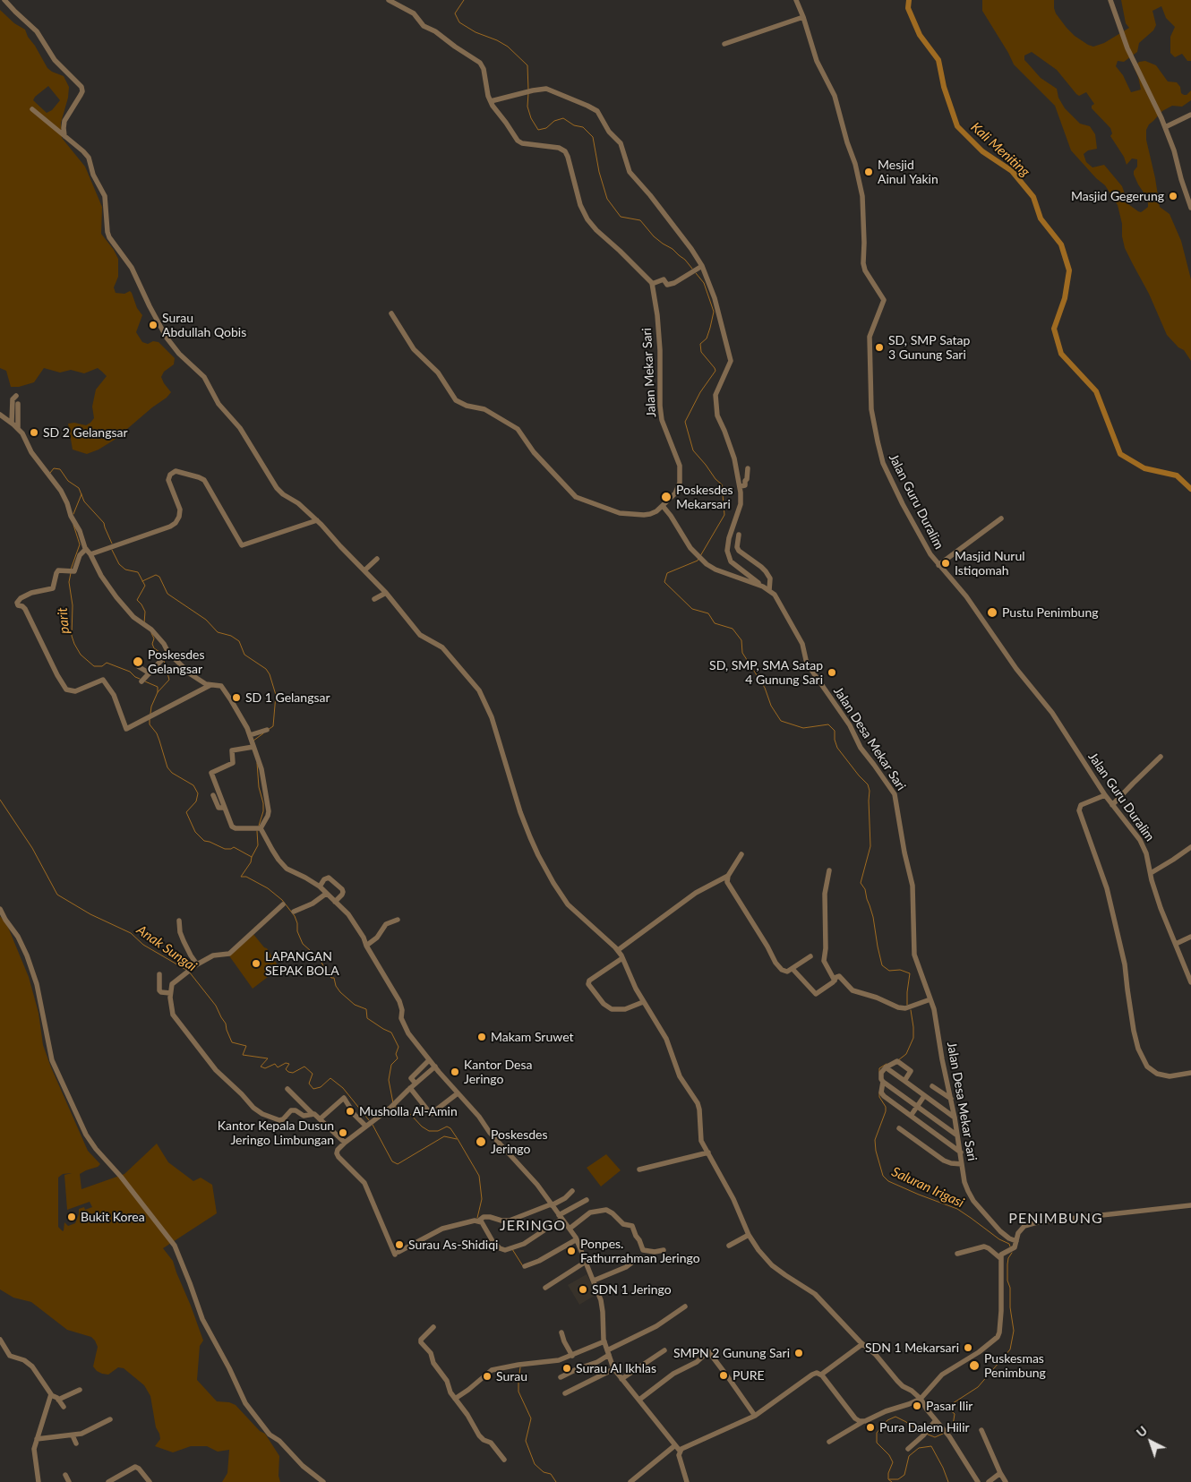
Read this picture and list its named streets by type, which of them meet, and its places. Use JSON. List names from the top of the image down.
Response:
{
  "streets": {
    "street": ["Jalan Mekar Sari", "Jalan Guru Duralim", "Jalan Desa Mekar Sari"]
  },
  "crossings": [
    ["Jalan Mekar Sari", "Jalan Desa Mekar Sari"]
  ],
  "districts": ["PENIMBUNG", "JERINGO"],
  "water": [
    "Kali Meniting",
    "parit",
    "Anak Sungai",
    "Saluran Irigasi"
  ],
  "places": [
    "Mesjid Ainul Yakin",
    "Masjid Gegerung",
    "Surau Abdullah Qobis",
    "SD, SMP Satap 3 Gunung Sari",
    "SD 2 Gelangsar",
    "Poskesdes Mekarsari",
    "Masjid Nurul Istiqomah",
    "Pustu Penimbung",
    "Poskesdes Gelangsar",
    "SD, SMP, SMA Satap 4 Gunung Sari",
    "SD 1 Gelangsar",
    "LAPANGAN SEPAK BOLA",
    "Makam Sruwet",
    "Kantor Desa Jeringo",
    "Musholla Al-Amin",
    "Kantor Kepala Dusun Jeringo Limbungan",
    "Poskesdes Jeringo",
    "Bukit Korea",
    "Surau As-Shidiqi",
    "Ponpes. Fathurrahman Jeringo",
    "SDN 1 Jeringo",
    "SDN 1 Mekarsari",
    "SMPN 2 Gunung Sari",
    "Puskesmas Penimbung",
    "Surau Al Ikhlas",
    "PURE",
    "Surau",
    "Pasar Ilir",
    "Pura Dalem Hilir"
  ],
  "north": "top left"
}
